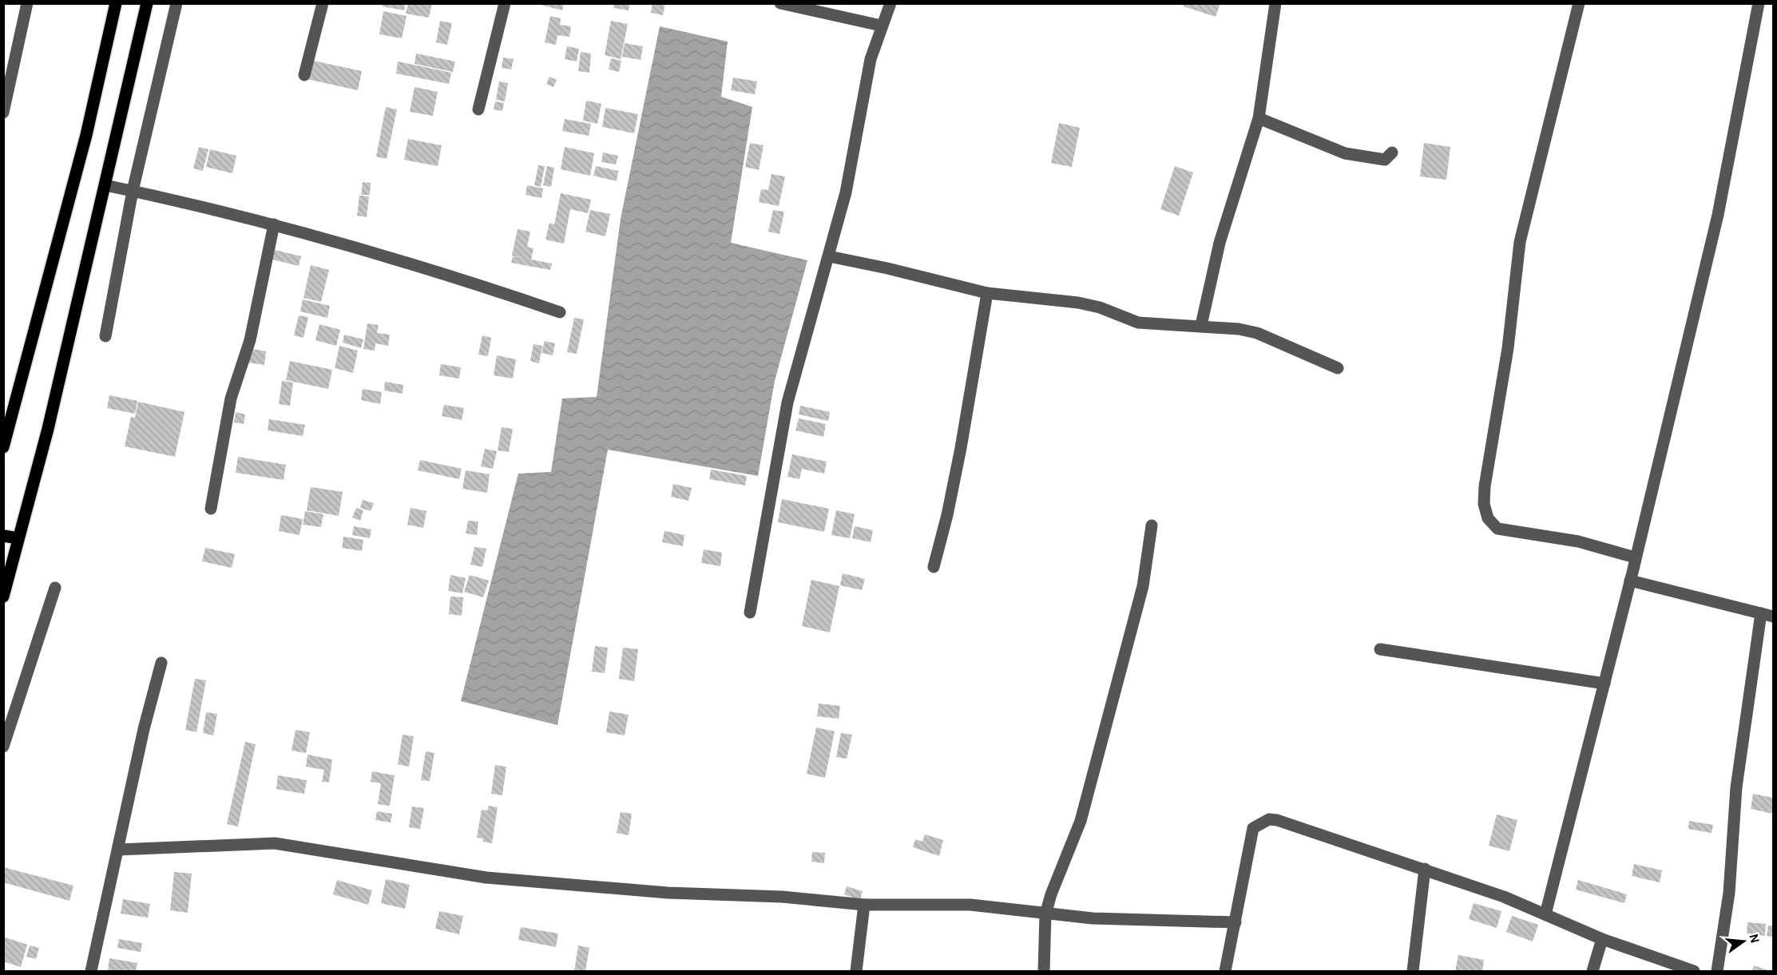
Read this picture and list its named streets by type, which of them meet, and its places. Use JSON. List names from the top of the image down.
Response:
{
  "north": "right"
}
